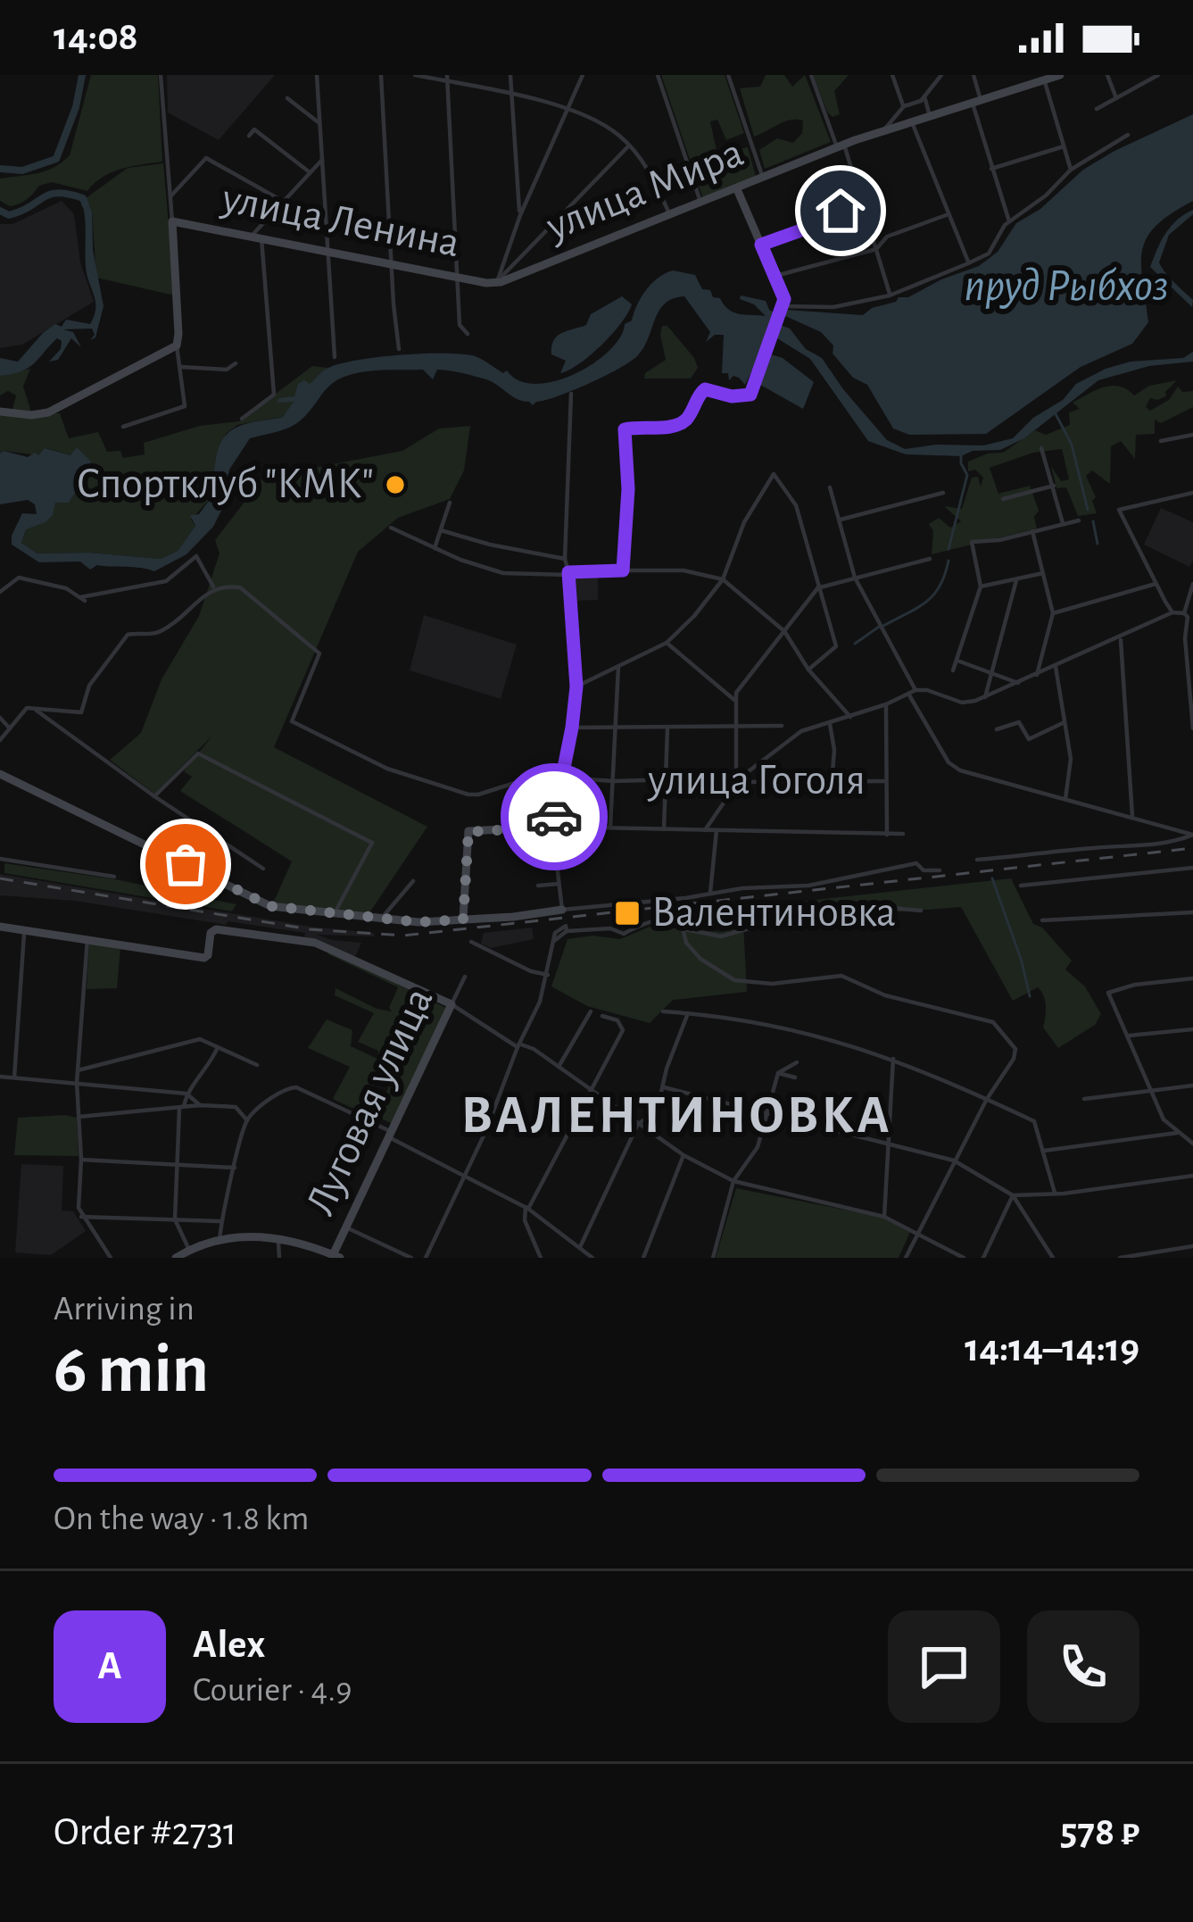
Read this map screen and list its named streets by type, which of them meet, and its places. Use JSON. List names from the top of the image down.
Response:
{
  "streets": {
    "street": [
      "улица Мира",
      "улица Ленина",
      "улица Гоголя",
      "Луговая улица"
    ]
  },
  "crossings": [
    ["улица Мира", "улица Ленина"]
  ],
  "districts": ["ВАЛЕНТИНОВКА"],
  "water": ["пруд Рыбхоз"],
  "places": {
    "other": ["Спортклуб \"КМК\""],
    "transit": ["Валентиновка"]
  },
  "page": {
    "status": "14:08",
    "heading": ["6 min", "Arriving in", "14:14–14:19"],
    "panel": [
      "Alex",
      "Courier · 4.9",
      "Order #2731",
      "578 ₽"
    ],
    "bar": "On the way · 1.8 km",
    "round": "A"
  }
}
